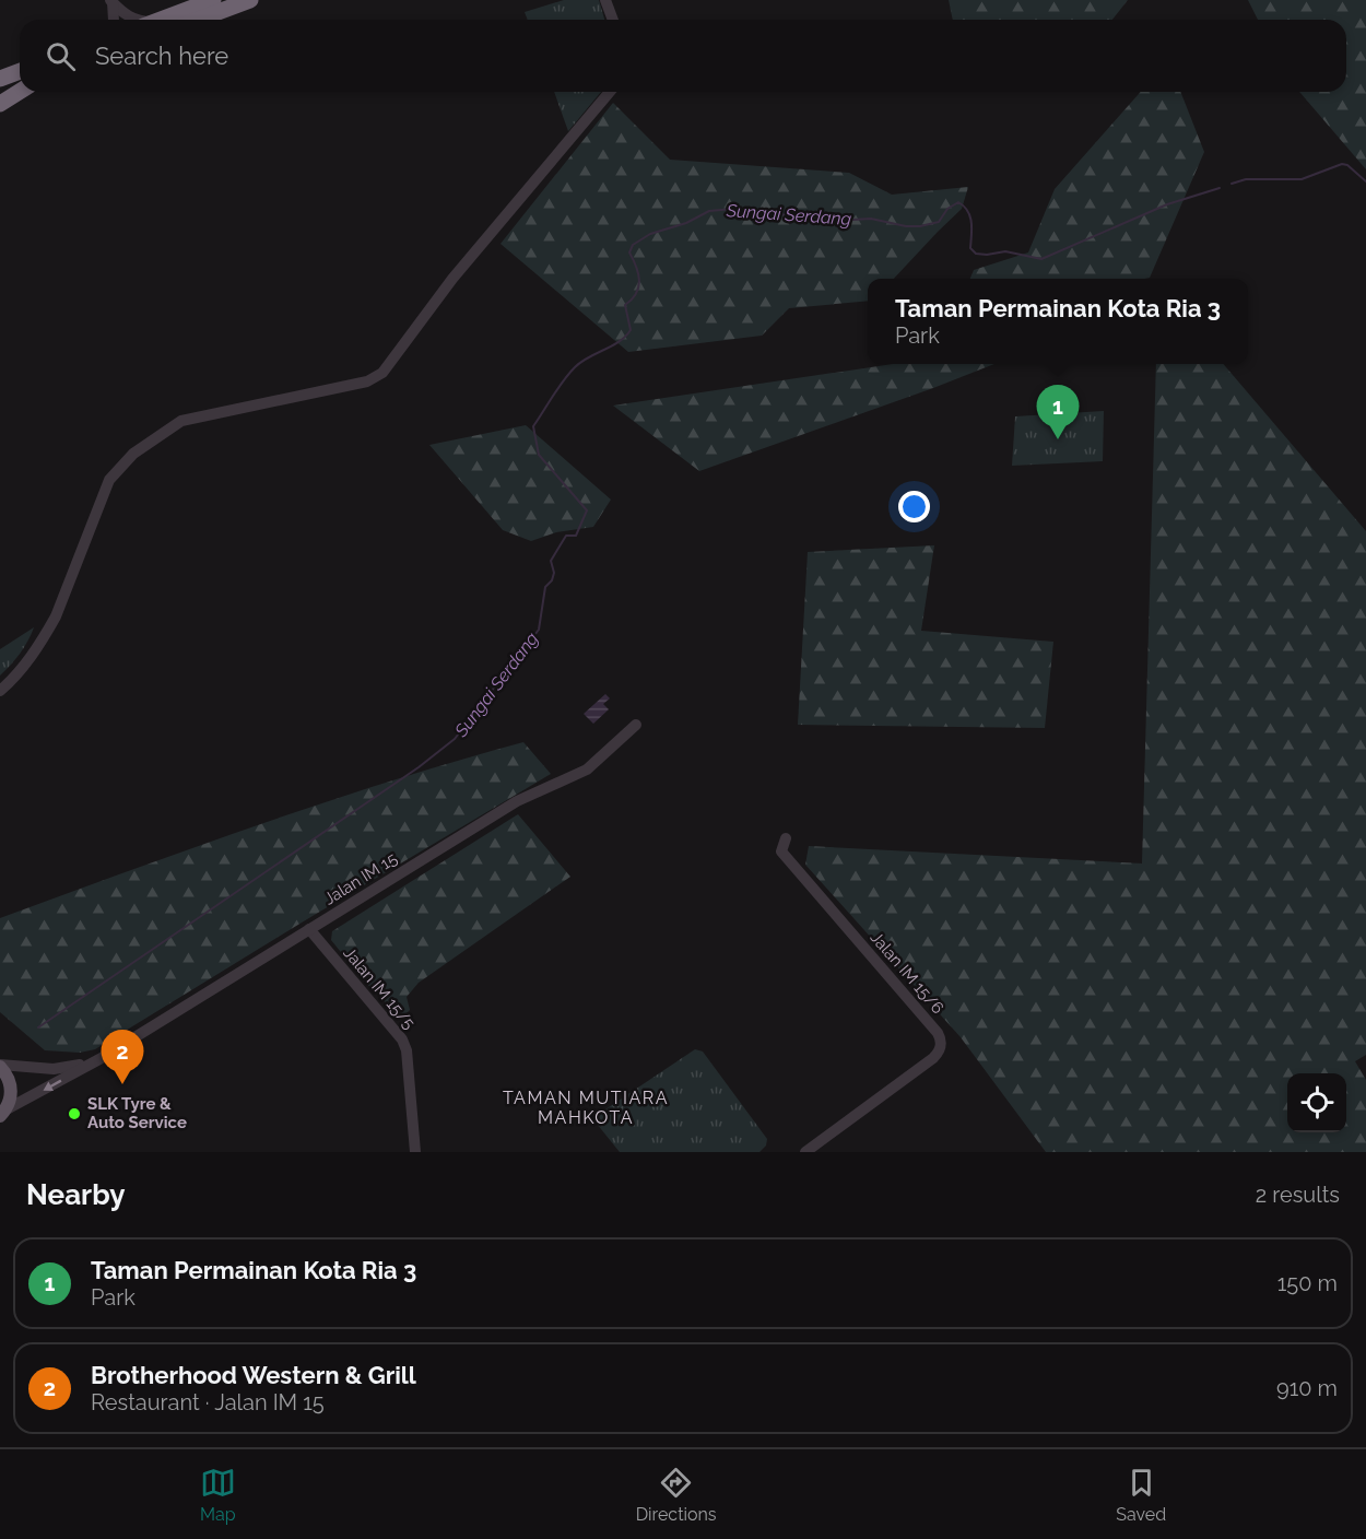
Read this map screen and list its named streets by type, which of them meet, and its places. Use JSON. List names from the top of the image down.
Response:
{
  "streets": {
    "street": ["Jalan IM 15", "Jalan IM 15/6", "Jalan IM 15/5"]
  },
  "crossings": [
    ["Jalan IM 15", "Jalan IM 15/5"]
  ],
  "districts": ["TAMAN MUTIARA MAHKOTA"],
  "water": ["Sungai Serdang"],
  "places": ["SLK Tyre & Auto Service"],
  "page": {
    "search": "Search here",
    "popup": ["Taman Permainan Kota Ria 3", "Park"],
    "pins": ["1", "2"],
    "heading": ["Nearby", "2 results"],
    "list": [
      {
        "mark": "1",
        "name": "Taman Permainan Kota Ria 3",
        "note": "Park",
        "value": "150 m"
      },
      {
        "mark": "2",
        "name": "Brotherhood Western & Grill",
        "note": "Restaurant · Jalan IM 15",
        "value": "910 m"
      }
    ],
    "nav": ["Map", "Directions", "Saved"]
  }
}
